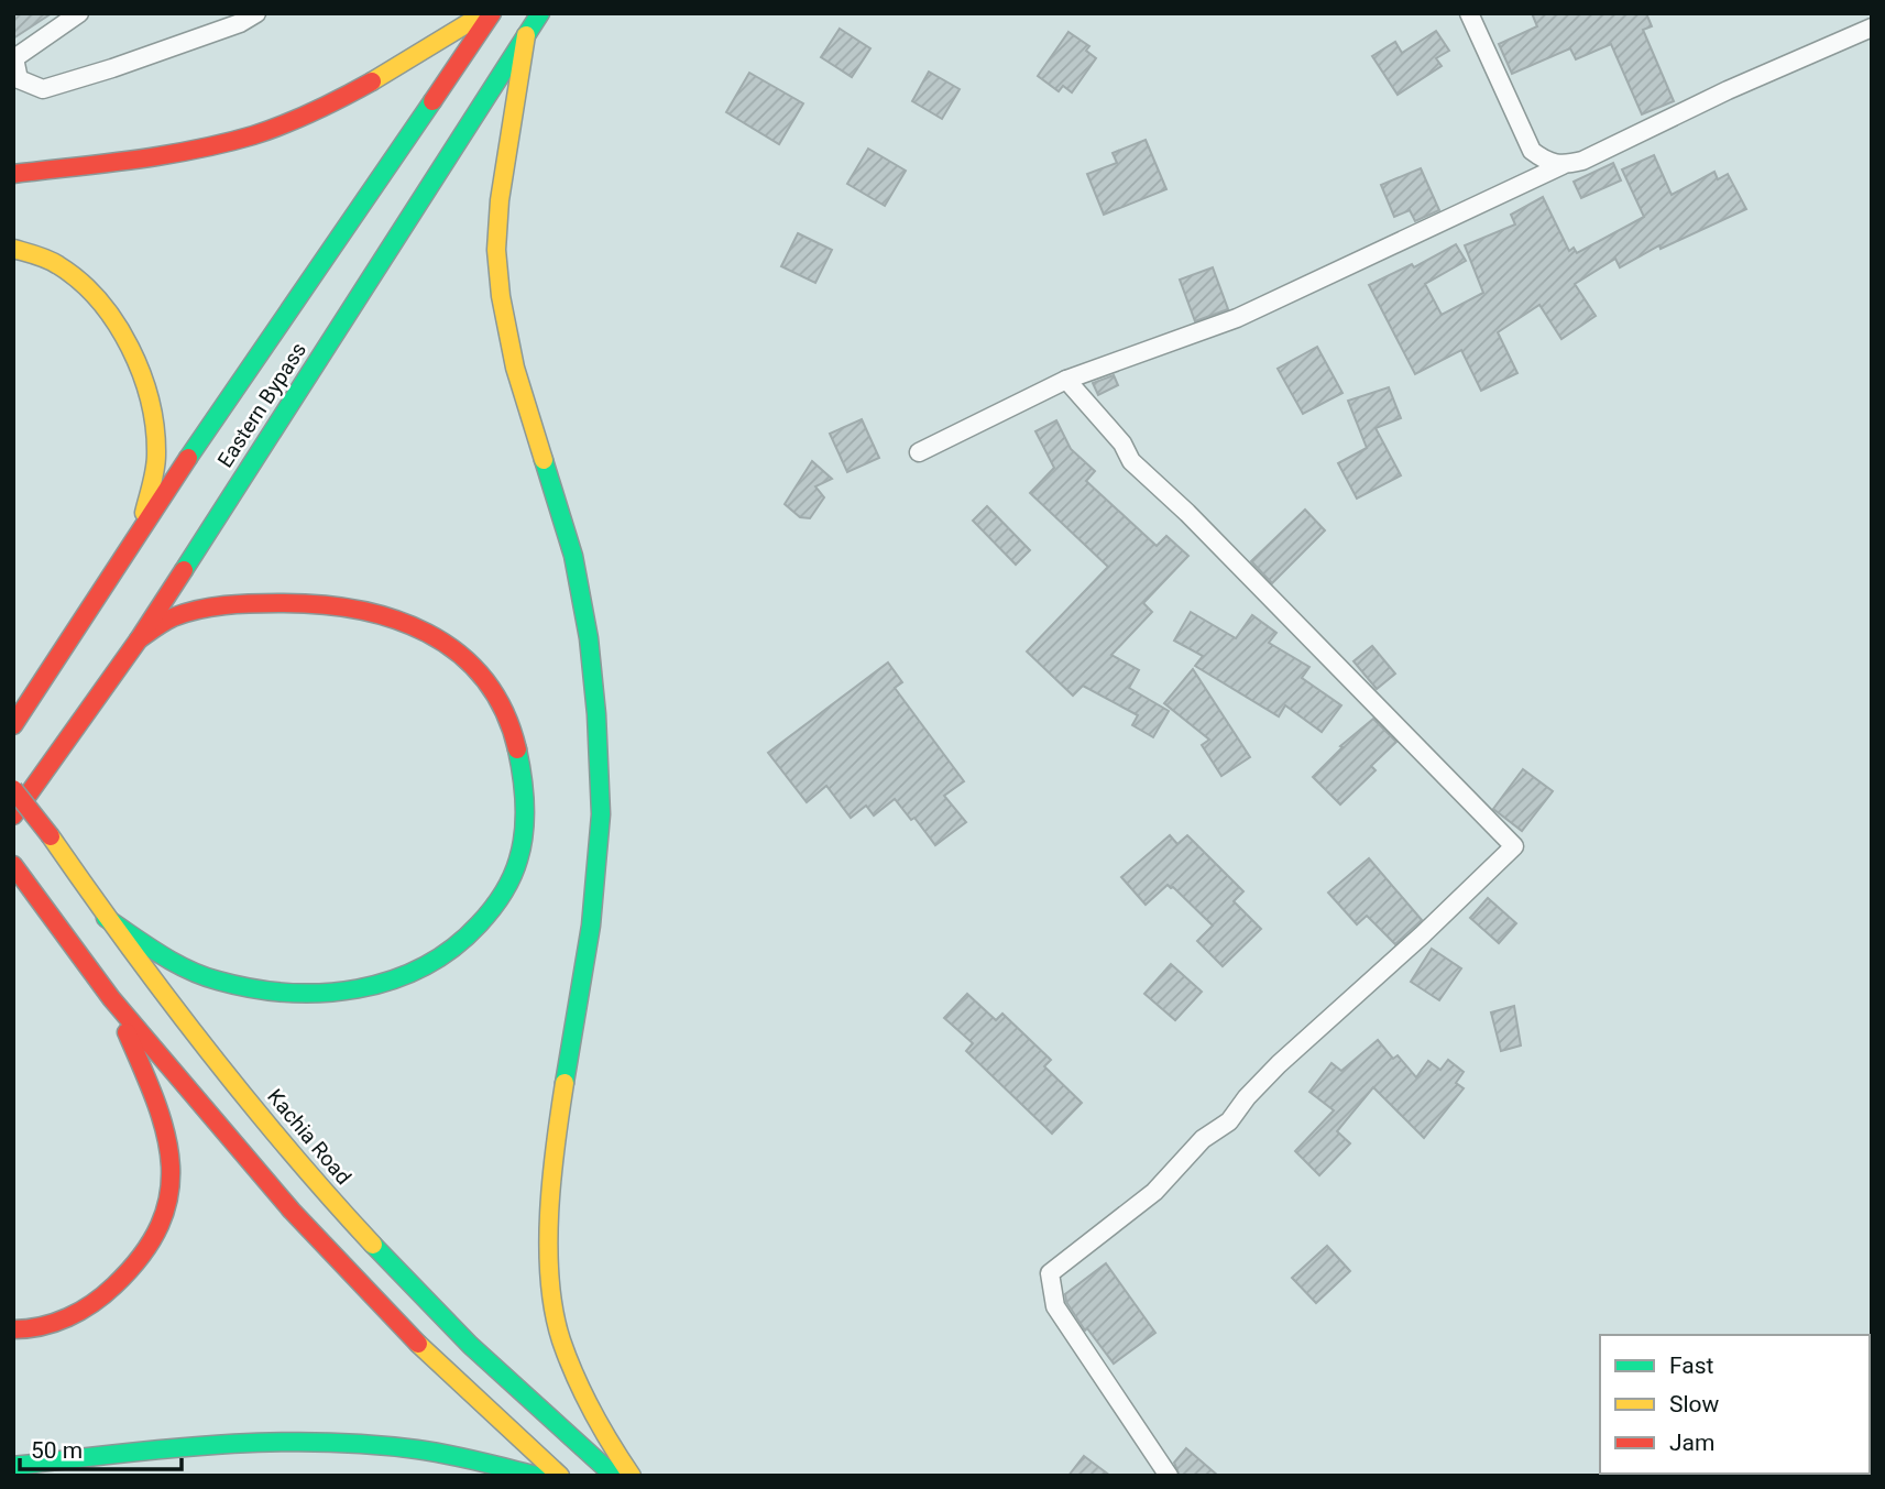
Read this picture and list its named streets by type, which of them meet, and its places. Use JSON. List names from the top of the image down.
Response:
{
  "streets": {
    "highway": ["Eastern Bypass", "Kachia Road"]
  },
  "legend": ["Fast", "Slow", "Jam"],
  "scale_bar": "50 m"
}
